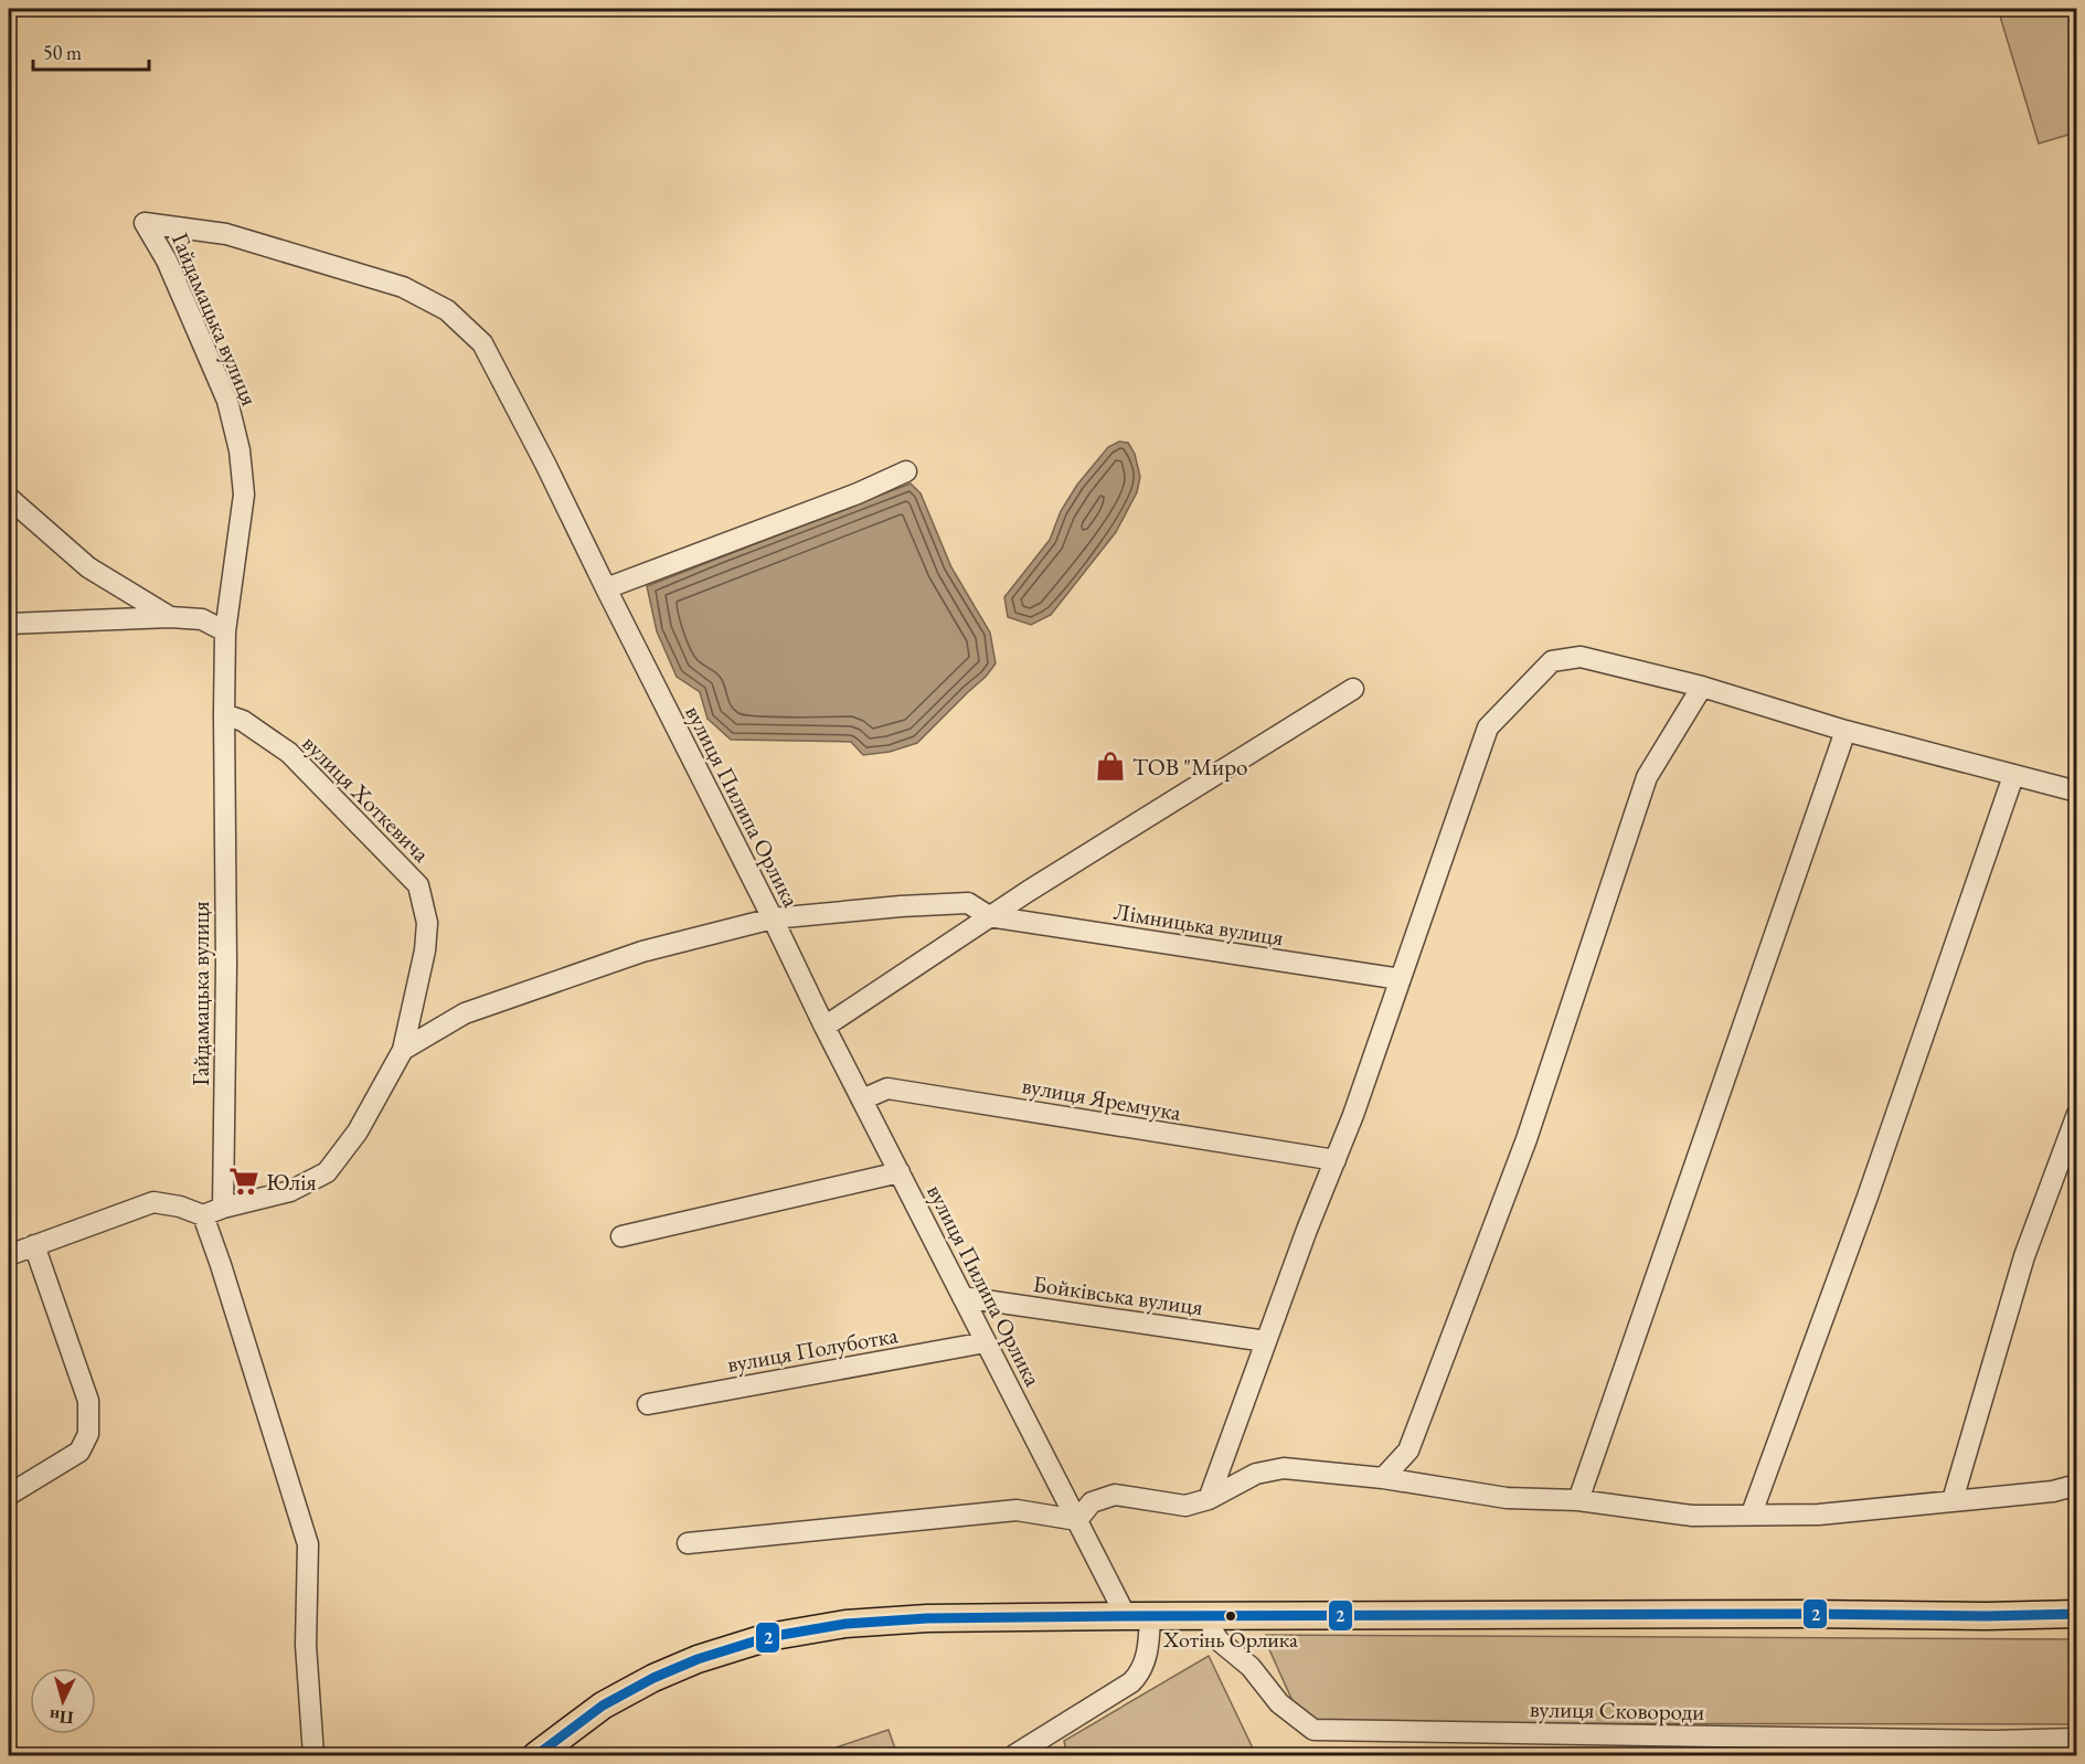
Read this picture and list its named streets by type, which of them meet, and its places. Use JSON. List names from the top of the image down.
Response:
{
  "streets": {
    "street": [
      "Гайдамацька вулиця",
      "вулиця Хоткевича",
      "вулиця Пилипа Орлика",
      "Лімницька вулиця",
      "вулиця Яремчука",
      "Бойківська вулиця",
      "вулиця Полуботка",
      "вулиця Сковороди"
    ]
  },
  "crossings": [
    ["Гайдамацька вулиця", "вулиця Хоткевича"],
    ["Гайдамацька вулиця", "вулиця Пилипа Орлика"],
    ["вулиця Хоткевича", "Лімницька вулиця"],
    ["вулиця Пилипа Орлика", "Лімницька вулиця"],
    ["вулиця Пилипа Орлика", "вулиця Яремчука"],
    ["вулиця Пилипа Орлика", "Бойківська вулиця"],
    ["вулиця Пилипа Орлика", "вулиця Полуботка"]
  ],
  "places": {
    "shop": ["ТОВ \"Миро"],
    "supermarket": ["Юлія"],
    "other": ["Хотінь Орлика"]
  },
  "lines": ["transit line 2"],
  "scale_bar": "50 m",
  "north": "bottom"
}
